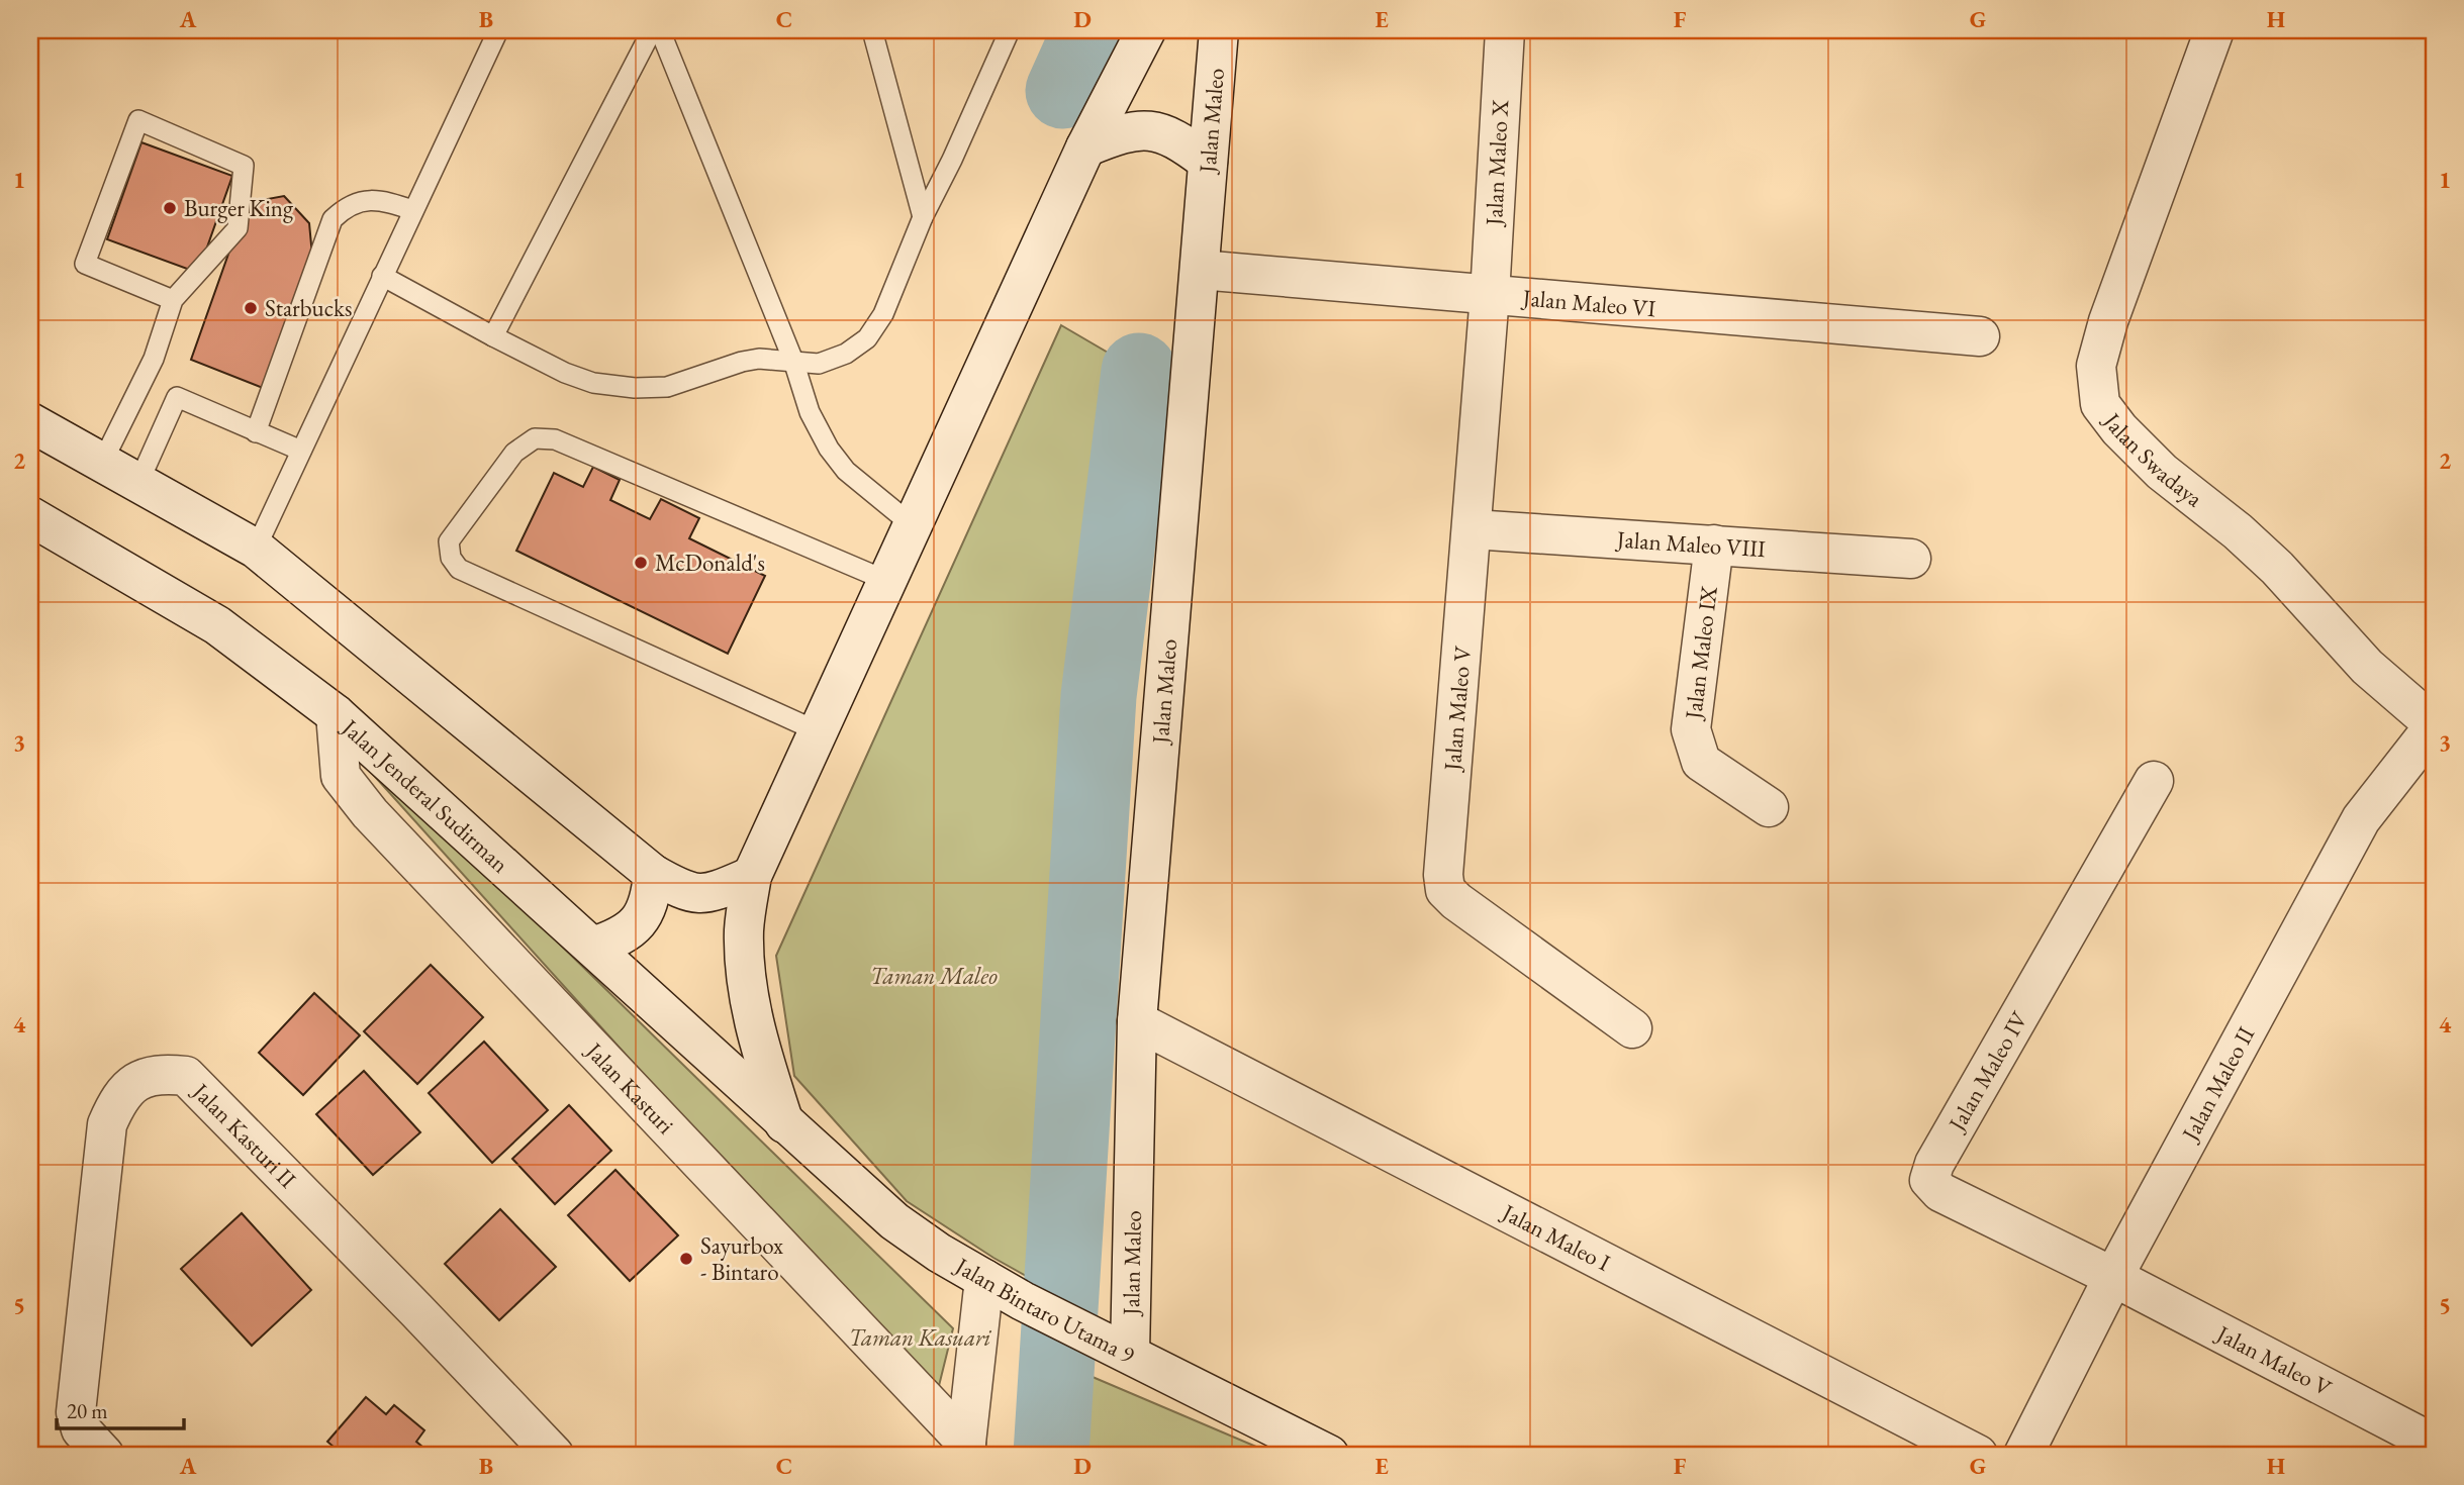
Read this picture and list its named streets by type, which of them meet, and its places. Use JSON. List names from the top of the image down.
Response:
{
  "streets": {
    "street": [
      "Jalan Maleo",
      "Jalan Maleo X",
      "Jalan Maleo VI",
      "Jalan Swadaya",
      "Jalan Maleo VIII",
      "Jalan Maleo IX",
      "Jalan Maleo V",
      "Jalan Jenderal Sudirman",
      "Jalan Maleo IV",
      "Jalan Maleo II",
      "Jalan Kasturi",
      "Jalan Kasturi II",
      "Jalan Maleo I",
      "Jalan Bintaro Utama 9"
    ]
  },
  "crossings": [
    ["Jalan Maleo", "Jalan Maleo VI"],
    ["Jalan Maleo", "Jalan Maleo I"],
    ["Jalan Maleo", "Jalan Bintaro Utama 9"],
    ["Jalan Maleo X", "Jalan Maleo VI"],
    ["Jalan Maleo X", "Jalan Maleo V"],
    ["Jalan Maleo VI", "Jalan Maleo V"],
    ["Jalan Swadaya", "Jalan Maleo II"],
    ["Jalan Maleo VIII", "Jalan Maleo IX"],
    ["Jalan Maleo VIII", "Jalan Maleo V"],
    ["Jalan Maleo V", "Jalan Maleo IV"],
    ["Jalan Maleo V", "Jalan Maleo II"],
    ["Jalan Jenderal Sudirman", "Jalan Kasturi"],
    ["Jalan Jenderal Sudirman", "Jalan Bintaro Utama 9"],
    ["Jalan Maleo IV", "Jalan Maleo II"],
    ["Jalan Kasturi", "Jalan Bintaro Utama 9"]
  ],
  "parks": ["Taman Maleo", "Taman Kasuari"],
  "places": [
    "Burger King",
    "Starbucks",
    "McDonald's",
    "Sayurbox - Bintaro"
  ],
  "scale_bar": "20 m",
  "grid": {
    "columns": [
      "A",
      "B",
      "C",
      "D",
      "E",
      "F",
      "G",
      "H"
    ],
    "rows": [
      "1",
      "2",
      "3",
      "4",
      "5"
    ]
  }
}
